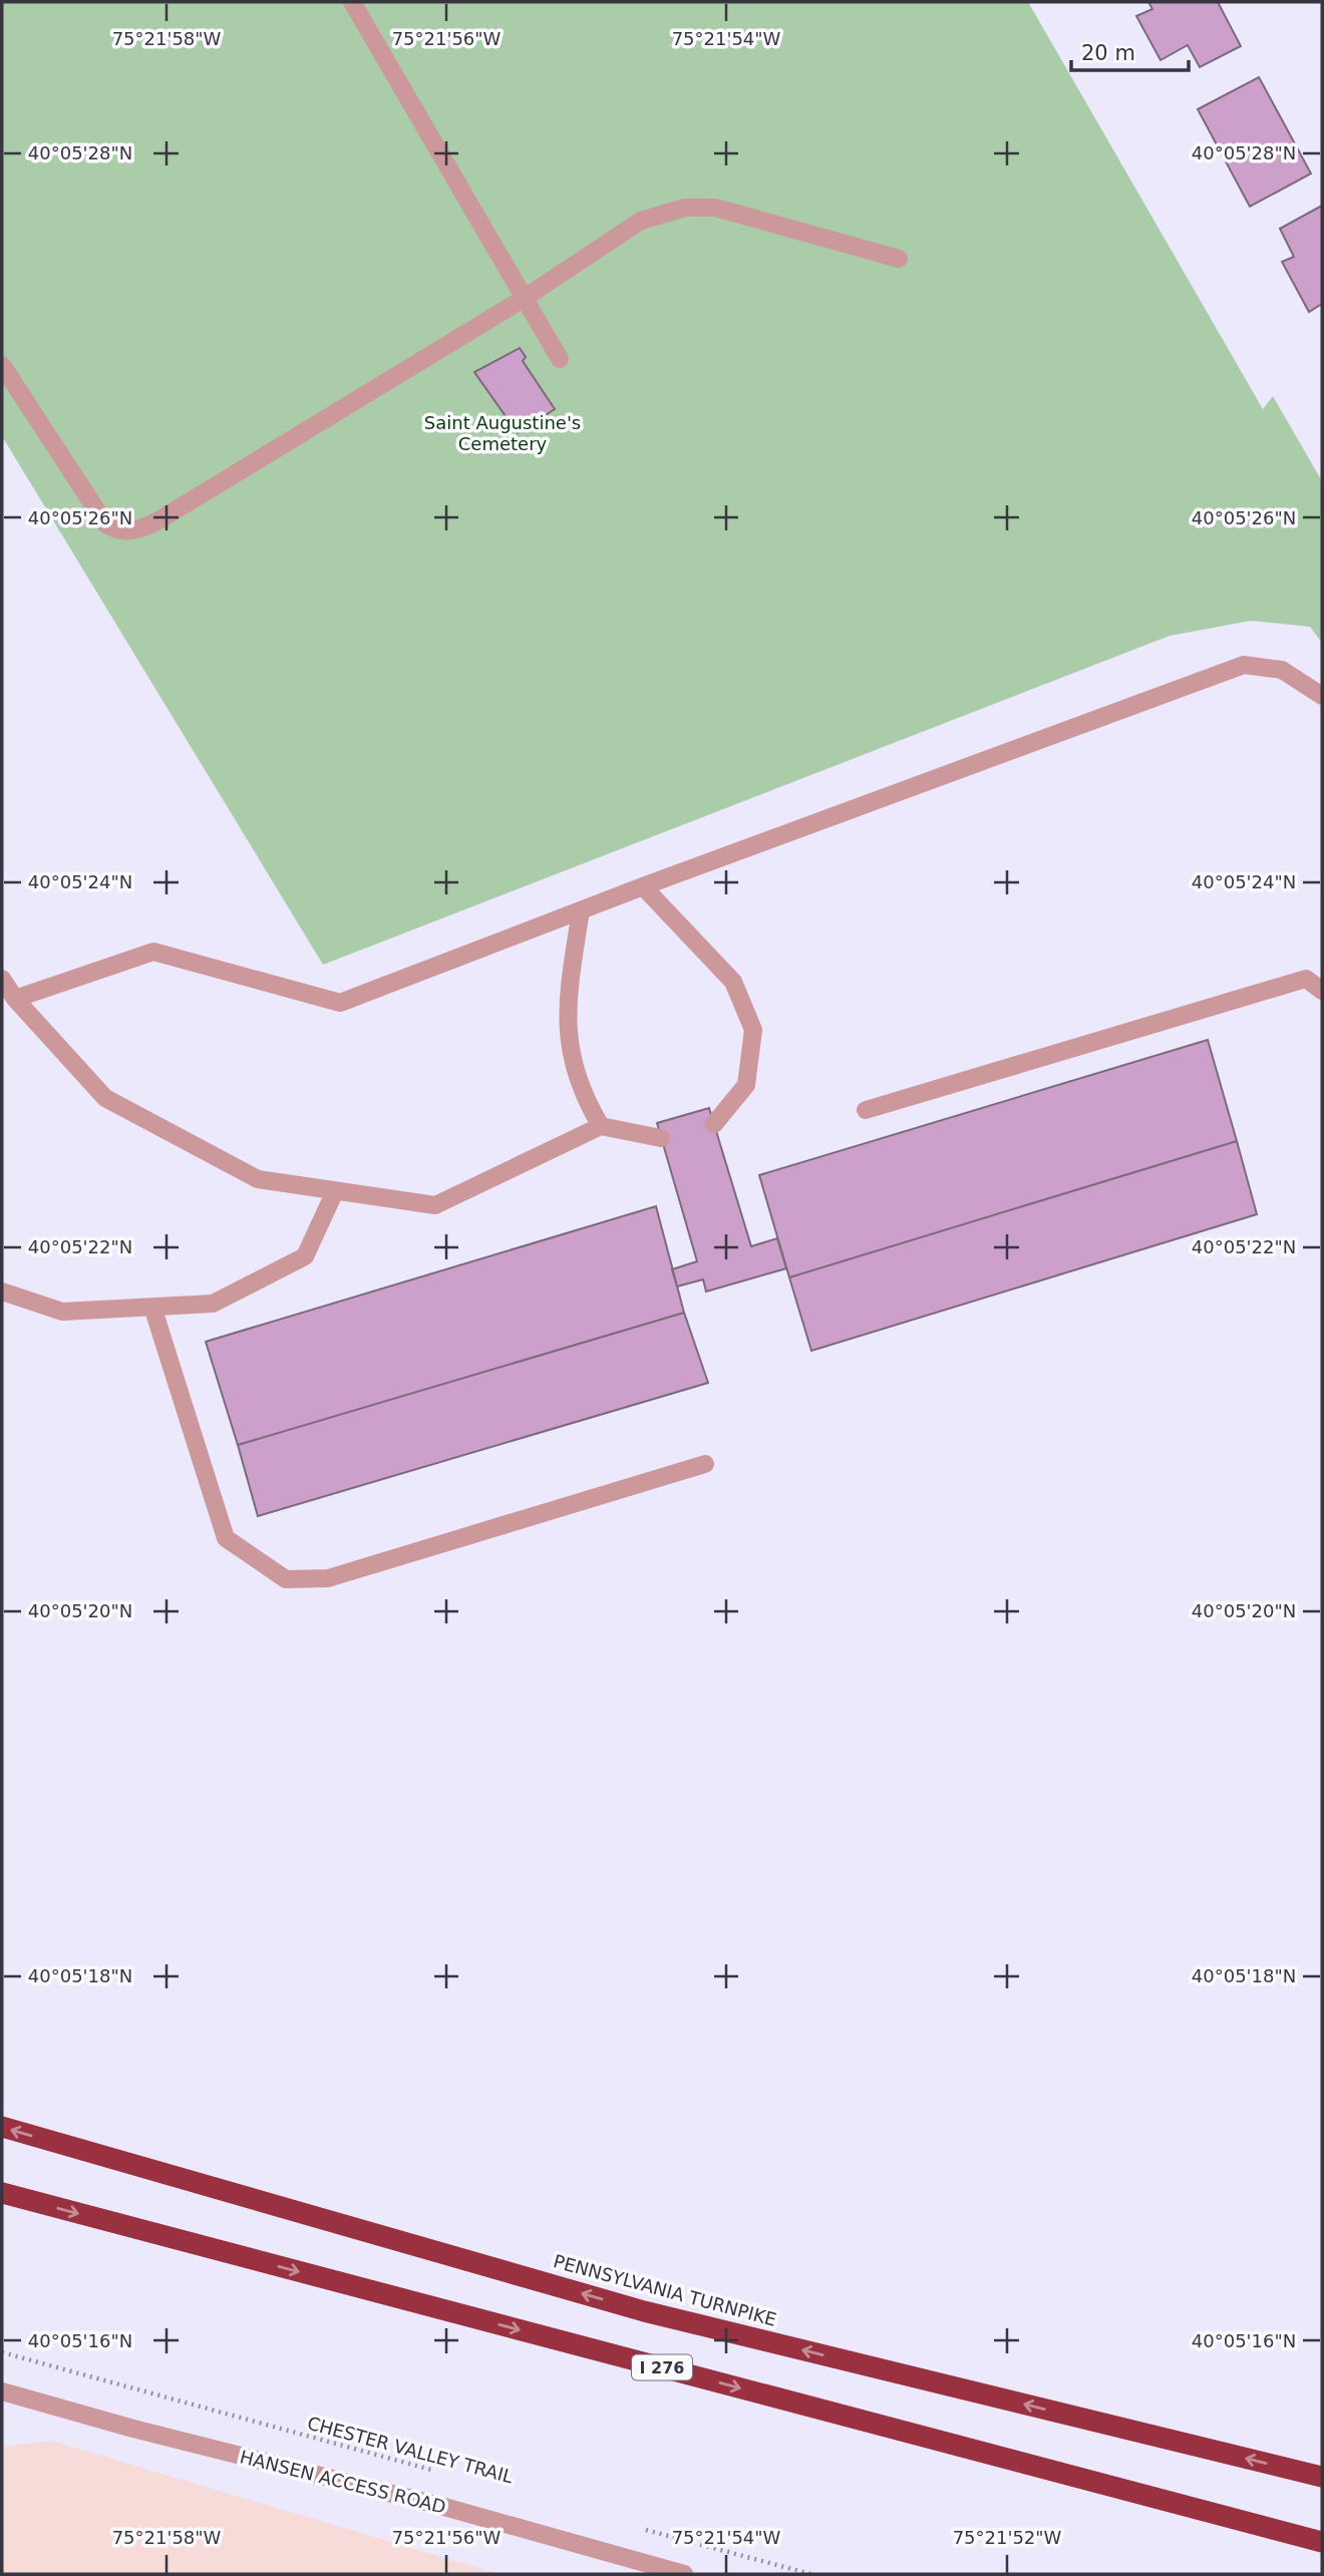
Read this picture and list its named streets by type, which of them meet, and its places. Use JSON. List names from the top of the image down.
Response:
{
  "streets": {
    "highway": ["PENNSYLVANIA TURNPIKE", "I 276"],
    "street": ["HANSEN ACCESS ROAD"],
    "path": ["CHESTER VALLEY TRAIL"]
  },
  "parks": ["Saint Augustine's Cemetery"],
  "scale_bar": "20 m",
  "coordinates": [
    "75°21'58\"W",
    "75°21'56\"W",
    "75°21'54\"W",
    "40°05'28\"N",
    "40°05'26\"N",
    "40°05'24\"N",
    "40°05'22\"N",
    "40°05'20\"N",
    "40°05'18\"N",
    "40°05'16\"N",
    "75°21'52\"W"
  ]
}
